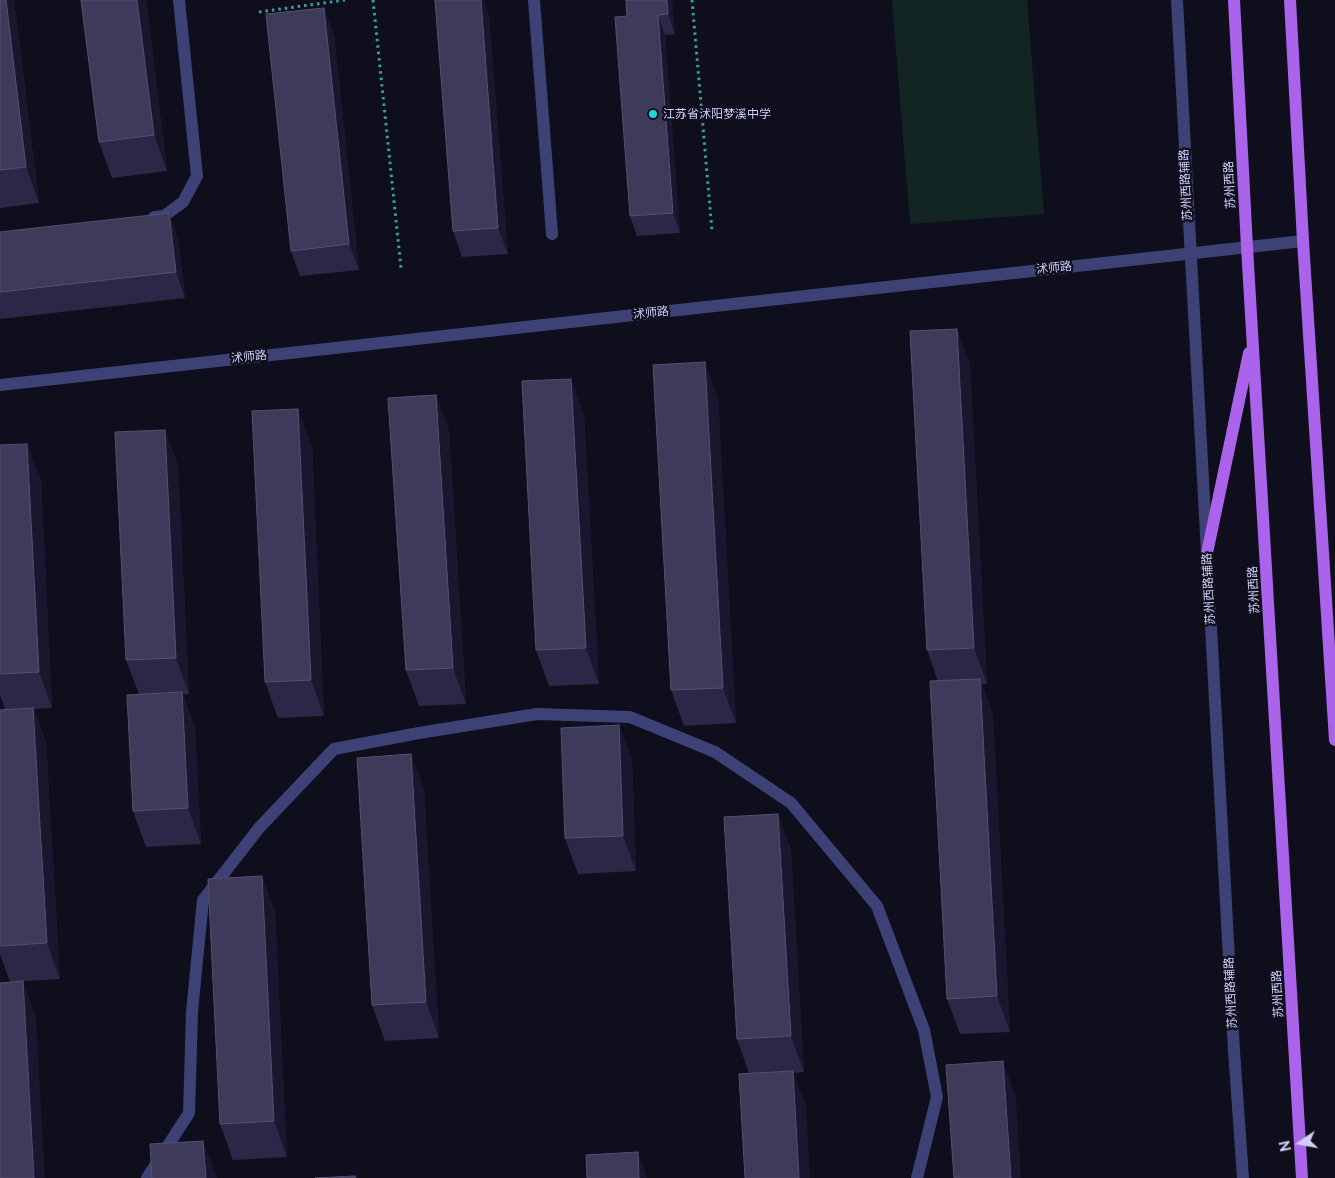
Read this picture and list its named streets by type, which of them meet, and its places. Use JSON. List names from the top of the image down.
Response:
{
  "streets": {
    "main road": ["苏州西路"],
    "street": ["苏州西路辅路", "沭师路"]
  },
  "crossings": [
    ["苏州西路辅路", "沭师路"],
    ["苏州西路", "沭师路"]
  ],
  "places": ["江苏省沭阳梦溪中学"],
  "north": "left"
}
